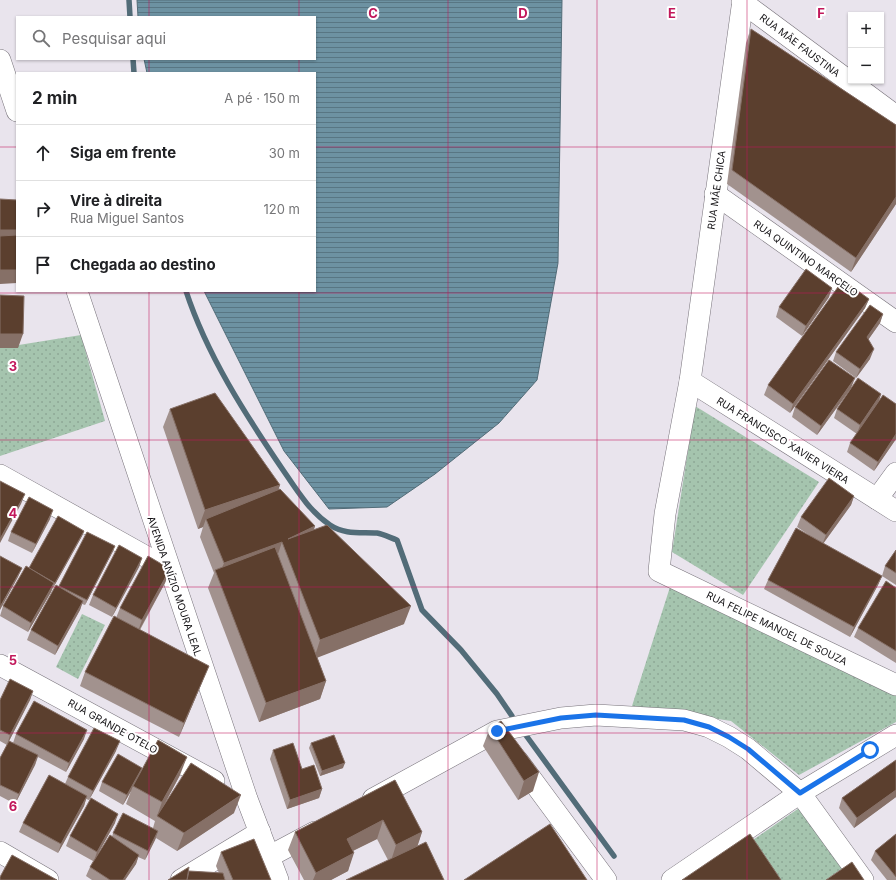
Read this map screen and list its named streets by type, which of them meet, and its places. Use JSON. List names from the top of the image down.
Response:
{
  "streets": {
    "street": [
      "RUA MÃE FAUSTINA",
      "RUA MÃE CHICA",
      "RUA QUINTINO MARCELO",
      "RUA FRANCISCO XAVIER VIEIRA",
      "AVENIDA ANÍZIO MOURA LEAL",
      "RUA FELIPE MANOEL DE SOUZA",
      "RUA GRANDE OTELO"
    ]
  },
  "crossings": [
    ["RUA MÃE FAUSTINA", "RUA MÃE CHICA"],
    ["RUA MÃE CHICA", "RUA QUINTINO MARCELO"],
    ["RUA MÃE CHICA", "RUA FRANCISCO XAVIER VIEIRA"],
    ["RUA MÃE CHICA", "RUA FELIPE MANOEL DE SOUZA"],
    ["AVENIDA ANÍZIO MOURA LEAL", "RUA GRANDE OTELO"]
  ],
  "page": {
    "map_buttons": ["+", "−"],
    "search": "Pesquisar aqui",
    "heading": ["2 min", "A pé · 150 m"],
    "list": [
      ["Siga em frente", "30 m"],
      ["Vire à direita", "Rua Miguel Santos", "120 m"],
      "Chegada ao destino"
    ]
  },
  "grid": {
    "columns": [
      "C",
      "D",
      "E",
      "F"
    ],
    "rows": [
      "3",
      "4",
      "5",
      "6"
    ]
  }
}
